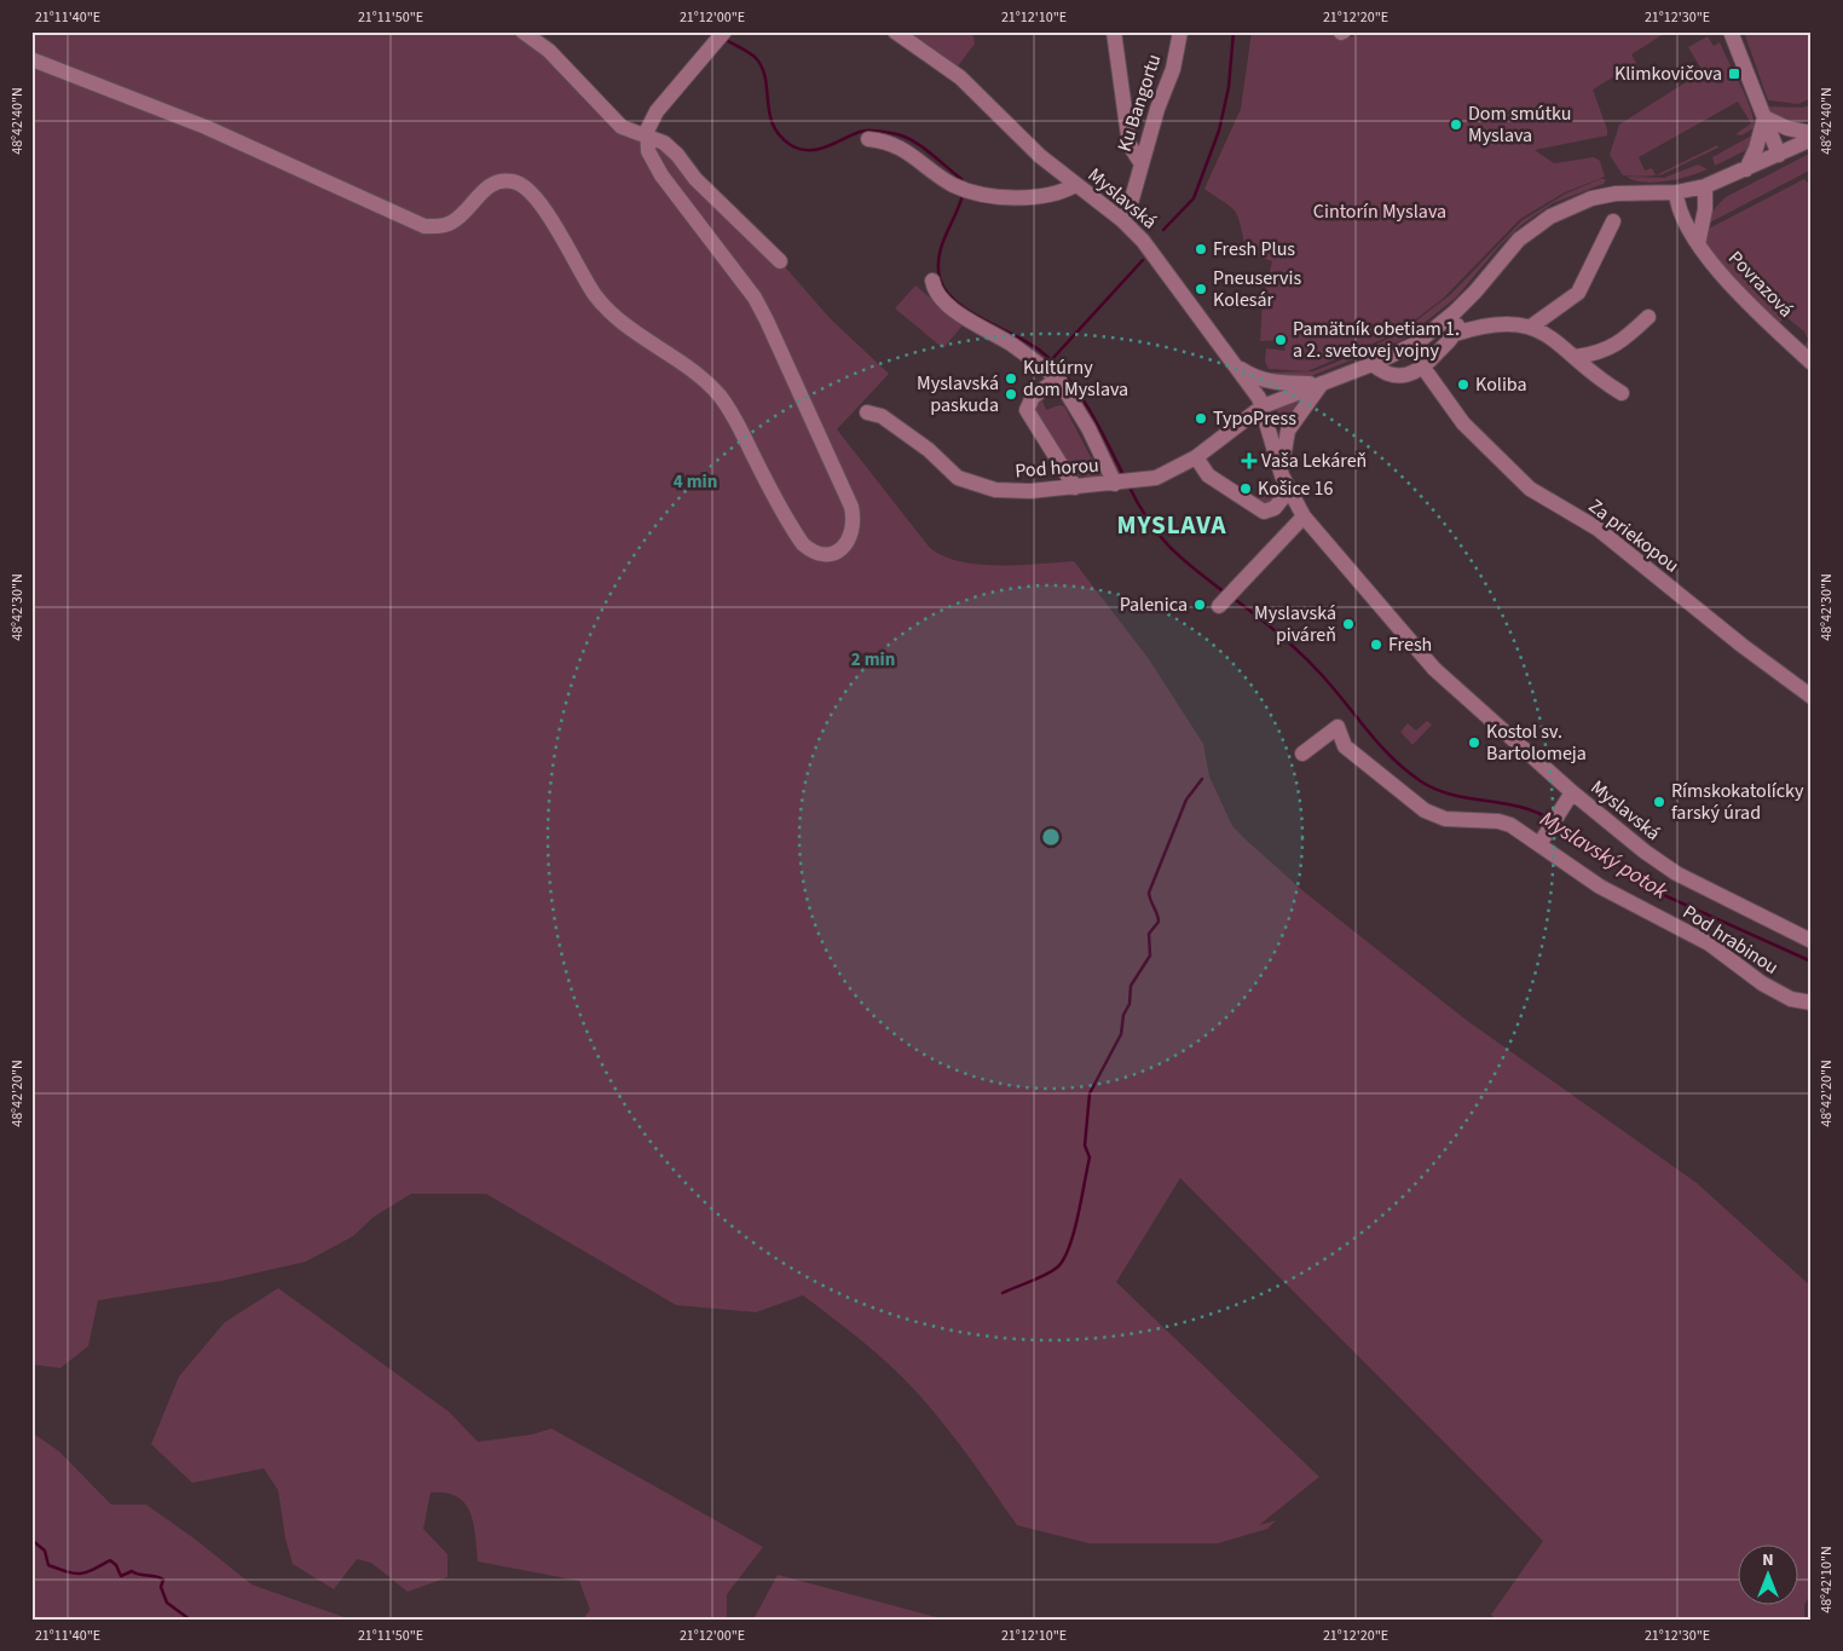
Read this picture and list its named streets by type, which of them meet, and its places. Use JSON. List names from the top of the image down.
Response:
{
  "streets": {
    "street": [
      "Ku Bangortu",
      "Myslavská",
      "Povrazová",
      "Pod horou",
      "Za priekopou",
      "Pod hrabinou"
    ]
  },
  "crossings": [
    ["Ku Bangortu", "Myslavská"],
    ["Myslavská", "Pod horou"],
    ["Povrazová", "Pod horou"]
  ],
  "districts": ["MYSLAVA"],
  "water": ["Myslavský potok"],
  "parks": ["Cintorín Myslava"],
  "places": {
    "transit": ["Klimkovičova"],
    "other": [
      "Dom smútku Myslava",
      "Fresh Plus",
      "Pneuservis Kolesár",
      "Pamätník obetiam 1. a 2. svetovej vojny",
      "Kultúrny dom Myslava",
      "Koliba",
      "Myslavská paskuda",
      "TypoPress",
      "Košice 16",
      "Palenica",
      "Myslavská piváreň",
      "Fresh",
      "Kostol sv. Bartolomeja",
      "Rímskokatolícky farský úrad"
    ],
    "health": ["Vaša Lekáreň"]
  },
  "north": "top",
  "coordinates": [
    "21°11'40\"E",
    "21°11'50\"E",
    "21°12'00\"E",
    "21°12'10\"E",
    "21°12'20\"E",
    "21°12'30\"E",
    "48°42'40\"N",
    "48°42'30\"N",
    "48°42'20\"N",
    "48°42'10\"N"
  ],
  "rings": ["4 min", "2 min"]
}
